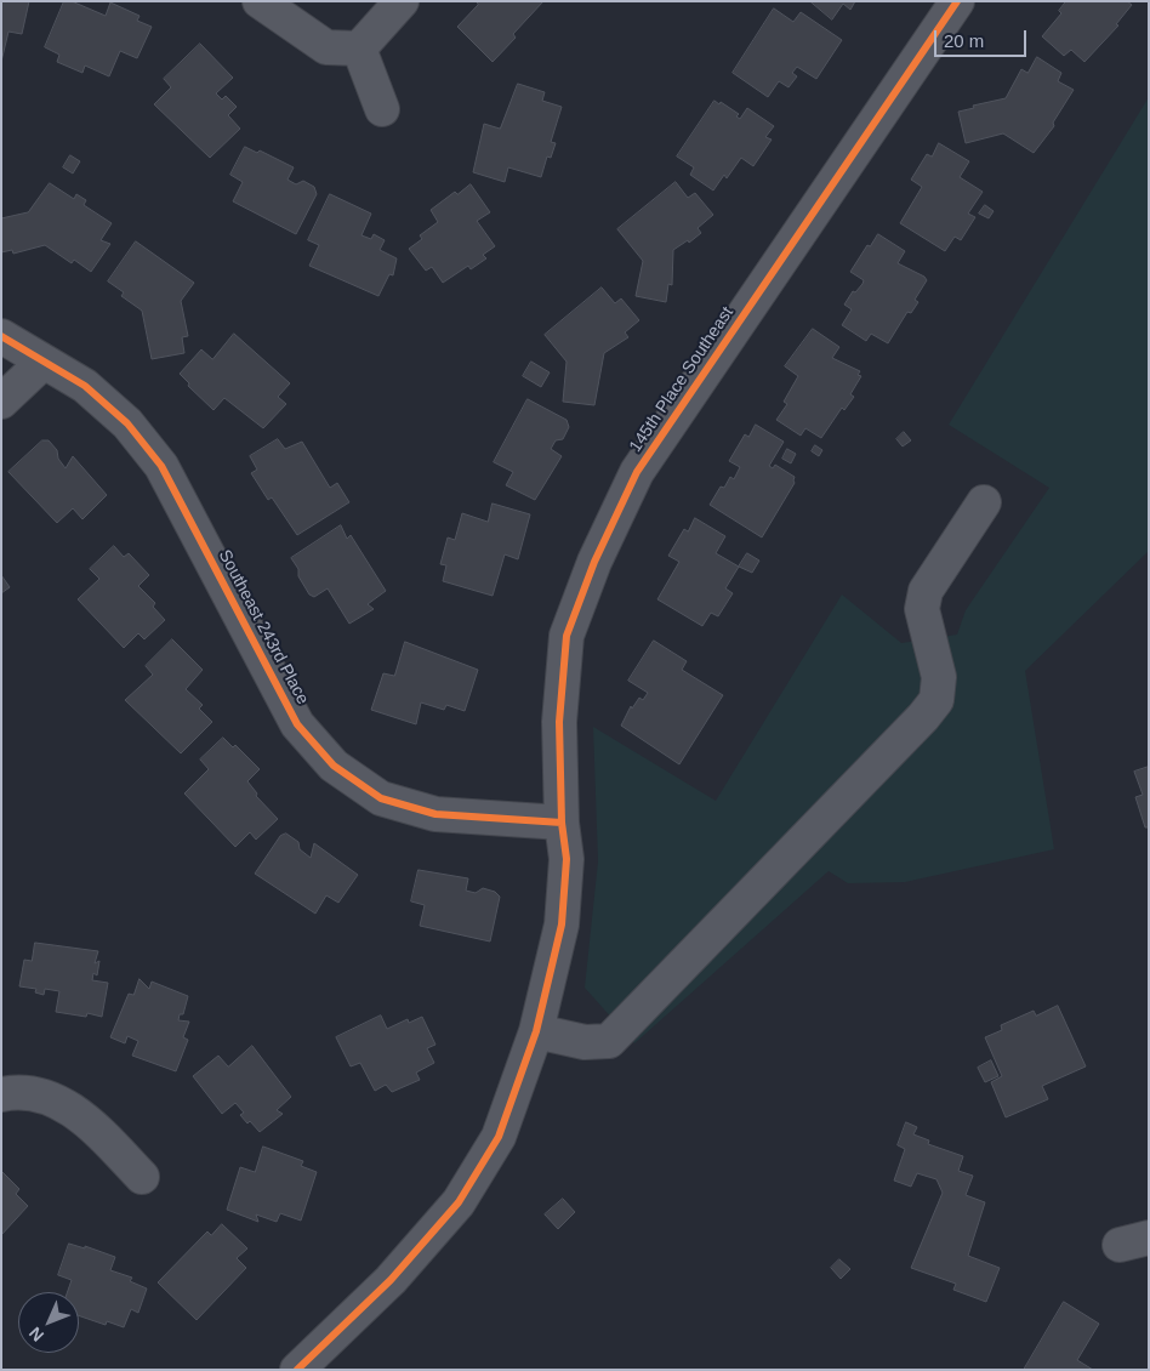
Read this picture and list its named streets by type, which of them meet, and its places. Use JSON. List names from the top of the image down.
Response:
{
  "streets": {
    "street": ["145th Place Southeast", "Southeast 243rd Place"]
  },
  "crossings": [
    ["145th Place Southeast", "Southeast 243rd Place"]
  ],
  "scale_bar": "20 m",
  "north": "bottom left"
}
